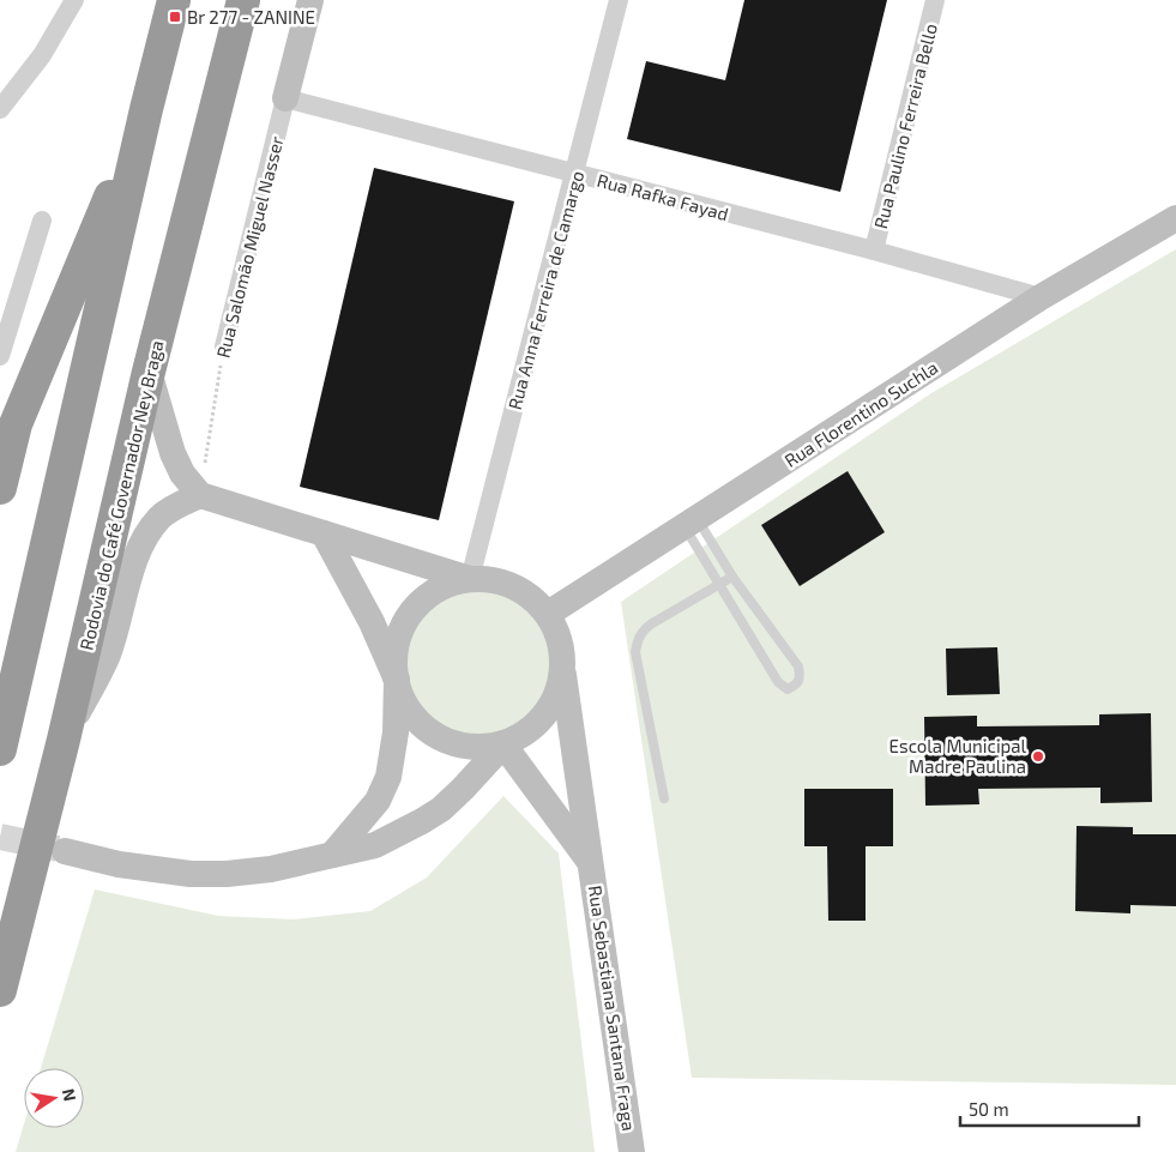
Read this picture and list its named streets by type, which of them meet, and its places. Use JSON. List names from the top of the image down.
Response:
{
  "streets": {
    "highway": ["Rodovia do Café Governador Ney Braga"],
    "main road": ["Rua Salomão Miguel Nasser", "Rua Florentino Suchla", "Rua Sebastiana Santana Fraga"],
    "street": ["Rua Paulino Ferreira Bello", "Rua Rafka Fayad", "Rua Anna Ferreira de Camargo"]
  },
  "crossings": [
    ["Rua Paulino Ferreira Bello", "Rua Rafka Fayad"],
    ["Rua Rafka Fayad", "Rua Salomão Miguel Nasser"],
    ["Rua Rafka Fayad", "Rua Anna Ferreira de Camargo"],
    ["Rua Rafka Fayad", "Rua Florentino Suchla"],
    ["Rua Anna Ferreira de Camargo", "Rua Florentino Suchla"],
    ["Rua Anna Ferreira de Camargo", "Rua Sebastiana Santana Fraga"],
    ["Rua Florentino Suchla", "Rua Sebastiana Santana Fraga"]
  ],
  "places": {
    "transit": ["Br 277 - ZANINE"],
    "other": ["Escola Municipal Madre Paulina"]
  },
  "scale_bar": "50 m",
  "north": "right"
}
